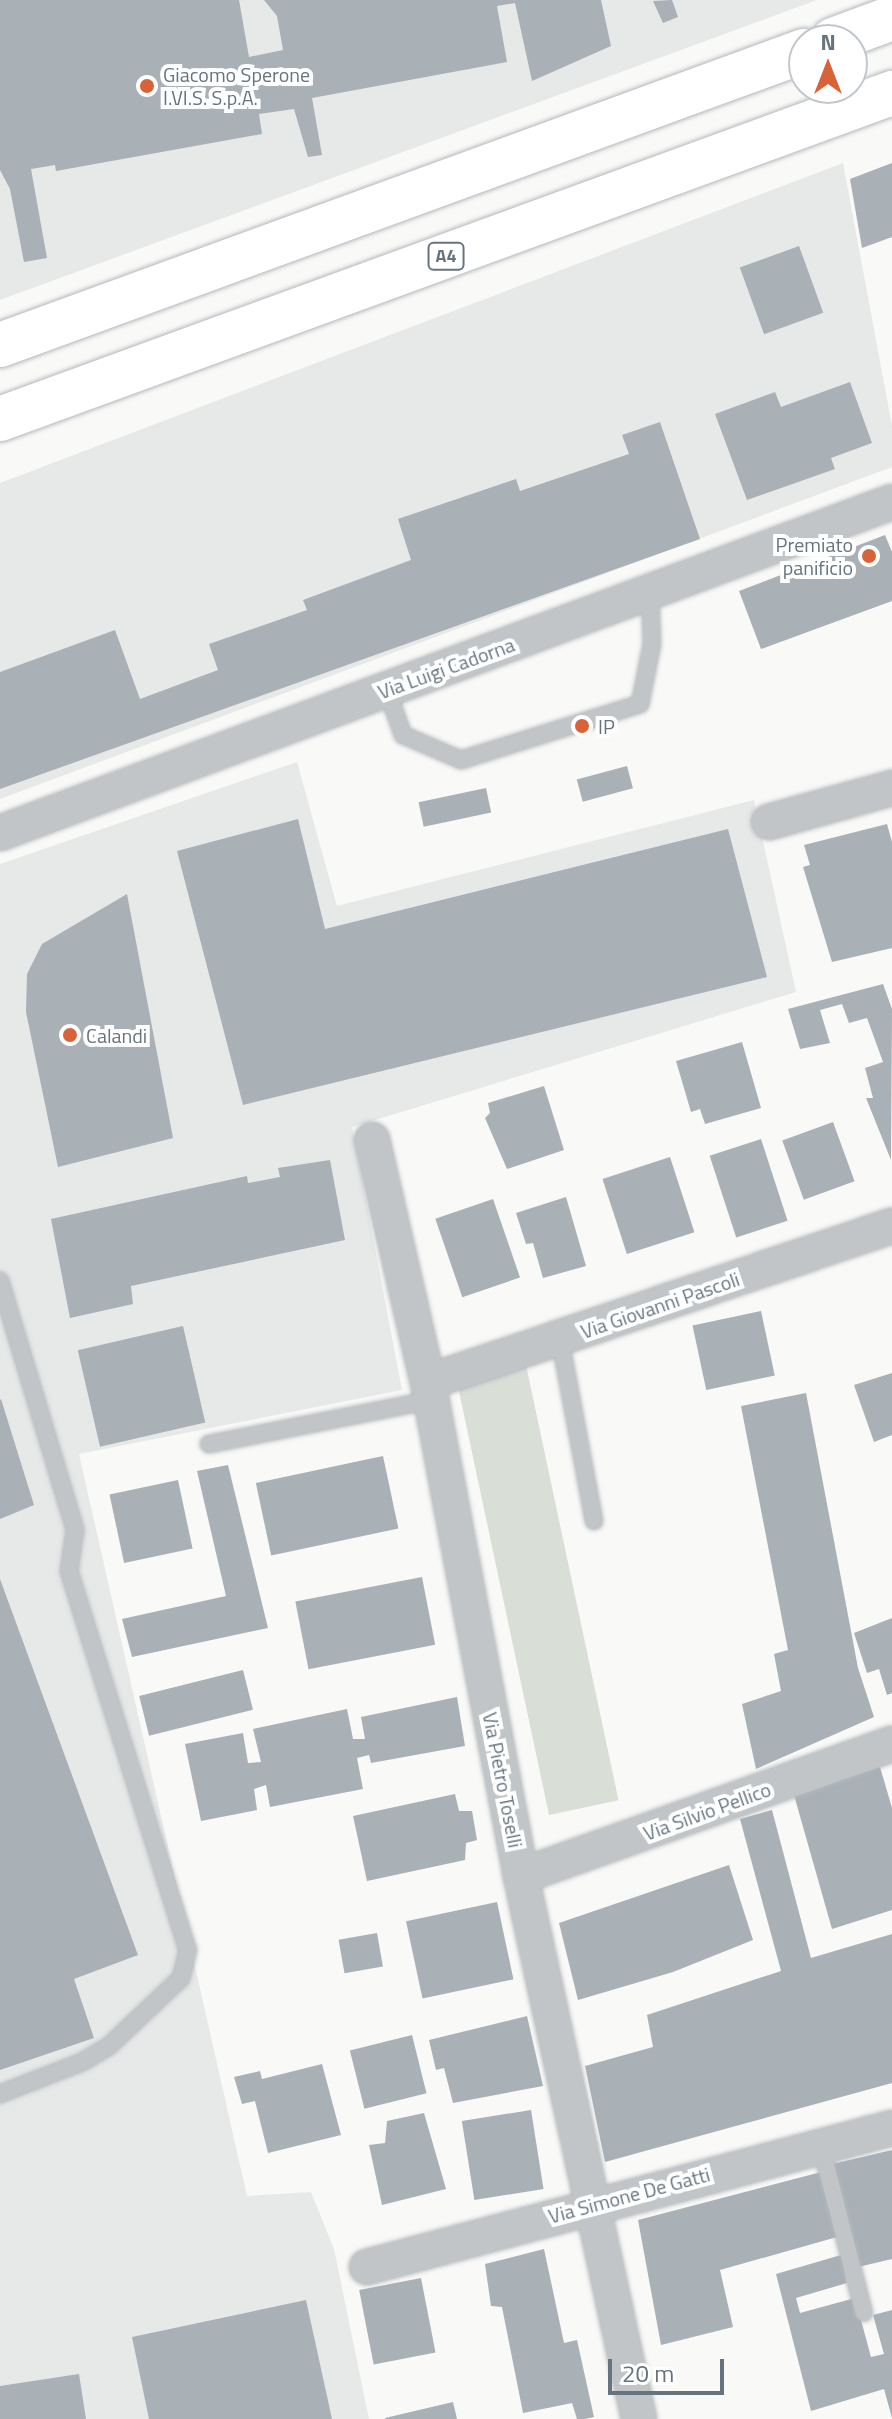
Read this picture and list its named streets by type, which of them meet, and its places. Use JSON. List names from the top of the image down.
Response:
{
  "streets": {
    "highway": ["A4"],
    "street": [
      "Via Luigi Cadorna",
      "Via Giovanni Pascoli",
      "Via Pietro Toselli",
      "Via Silvio Pellico",
      "Via Simone De Gatti"
    ]
  },
  "crossings": [
    ["Via Giovanni Pascoli", "Via Pietro Toselli"],
    ["Via Pietro Toselli", "Via Silvio Pellico"],
    ["Via Pietro Toselli", "Via Simone De Gatti"]
  ],
  "places": [
    "Giacomo Sperone I.VI.S. S.p.A.",
    "Premiato panificio",
    "IP",
    "Calandi"
  ],
  "scale_bar": "20 m",
  "north": "top"
}
